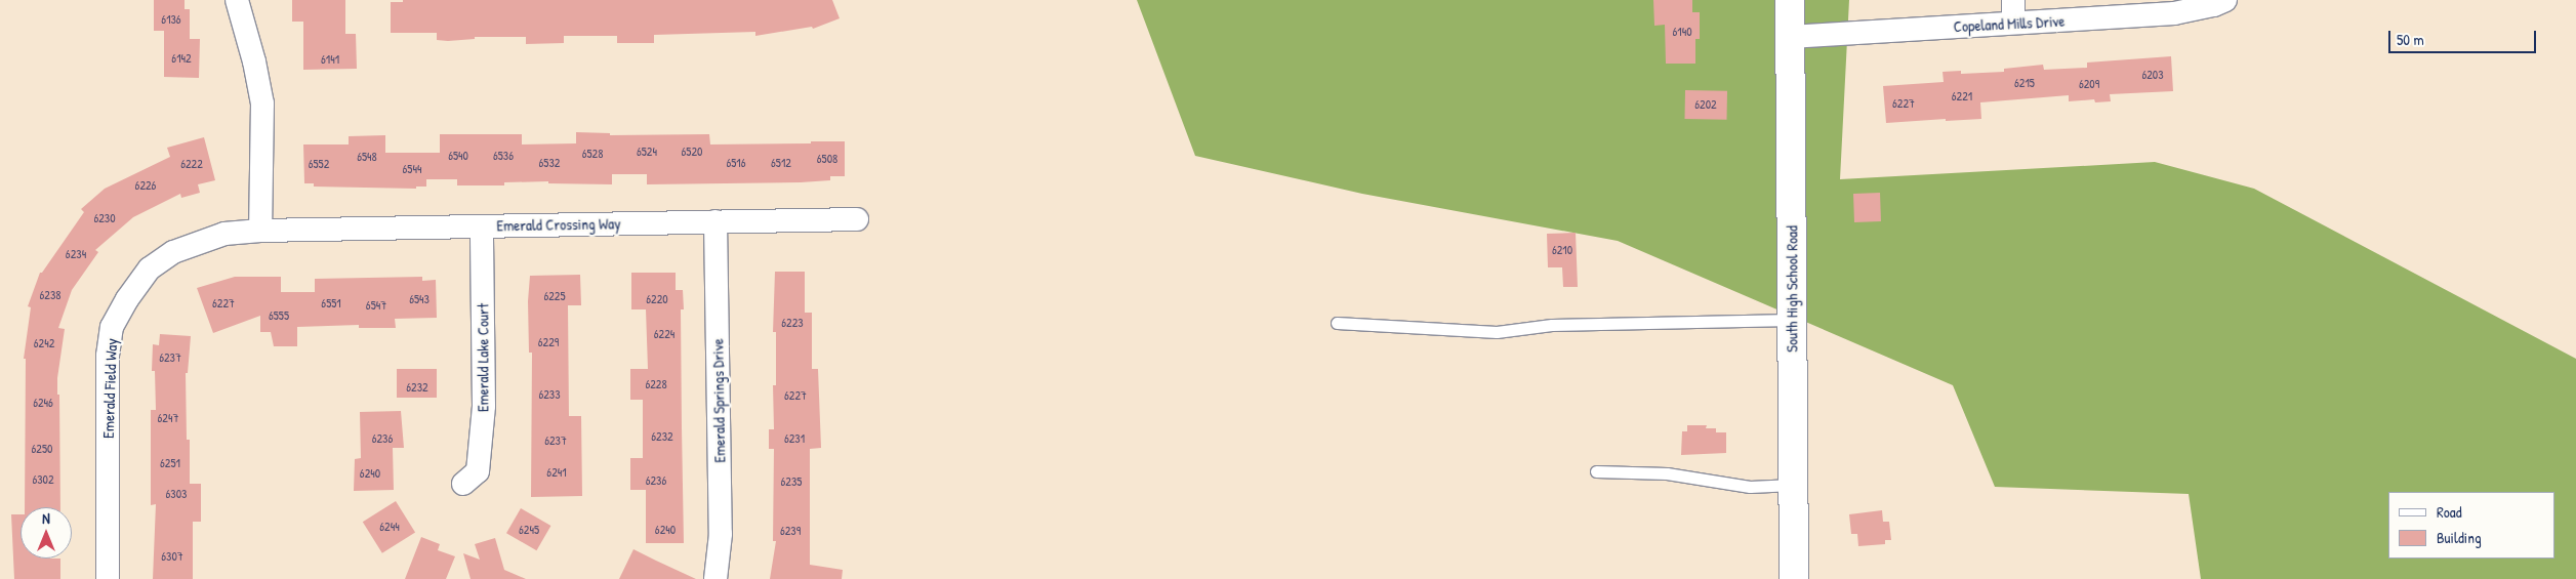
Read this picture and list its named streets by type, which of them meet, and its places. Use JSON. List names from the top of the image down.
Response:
{
  "streets": {
    "main road": ["South High School Road"],
    "street": [
      "Copeland Mills Drive",
      "Emerald Crossing Way",
      "Emerald Lake Court",
      "Emerald Field Way",
      "Emerald Springs Drive"
    ]
  },
  "crossings": [
    ["Copeland Mills Drive", "South High School Road"],
    ["Emerald Crossing Way", "Emerald Lake Court"],
    ["Emerald Crossing Way", "Emerald Field Way"],
    ["Emerald Crossing Way", "Emerald Springs Drive"]
  ],
  "house_numbers": [
    "6136",
    "6140",
    "6142",
    "6141",
    "6203",
    "6215",
    "6209",
    "6221",
    "6227",
    "6202",
    "6524",
    "6520",
    "6528",
    "6540",
    "6536",
    "6548",
    "6508",
    "6532",
    "6516",
    "6512",
    "6222",
    "6552",
    "6544",
    "6226",
    "6230",
    "6210",
    "6234",
    "6238",
    "6225",
    "6543",
    "6220",
    "6227",
    "6551",
    "6547",
    "6555",
    "6223",
    "6224",
    "6229",
    "6242",
    "6237",
    "6228",
    "6232",
    "6233",
    "6227",
    "6246",
    "6247",
    "6232",
    "6236",
    "6231",
    "6237",
    "6250",
    "6251",
    "6241",
    "6240",
    "6302",
    "6236",
    "6235",
    "6303",
    "6244",
    "6245",
    "6240",
    "6239",
    "6307"
  ],
  "legend": ["Road", "Building"],
  "scale_bar": "50 m",
  "north": "top"
}
